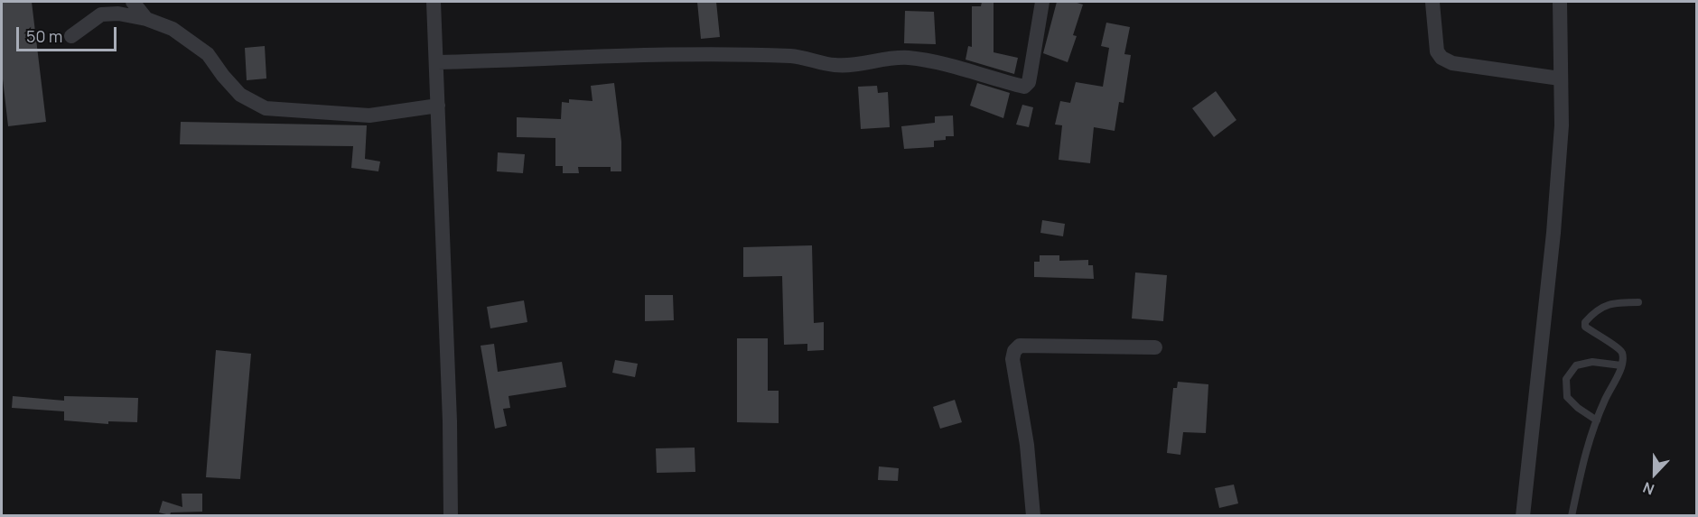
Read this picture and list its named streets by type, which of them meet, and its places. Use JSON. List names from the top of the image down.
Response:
{
  "scale_bar": "50 m",
  "north": "bottom"
}
